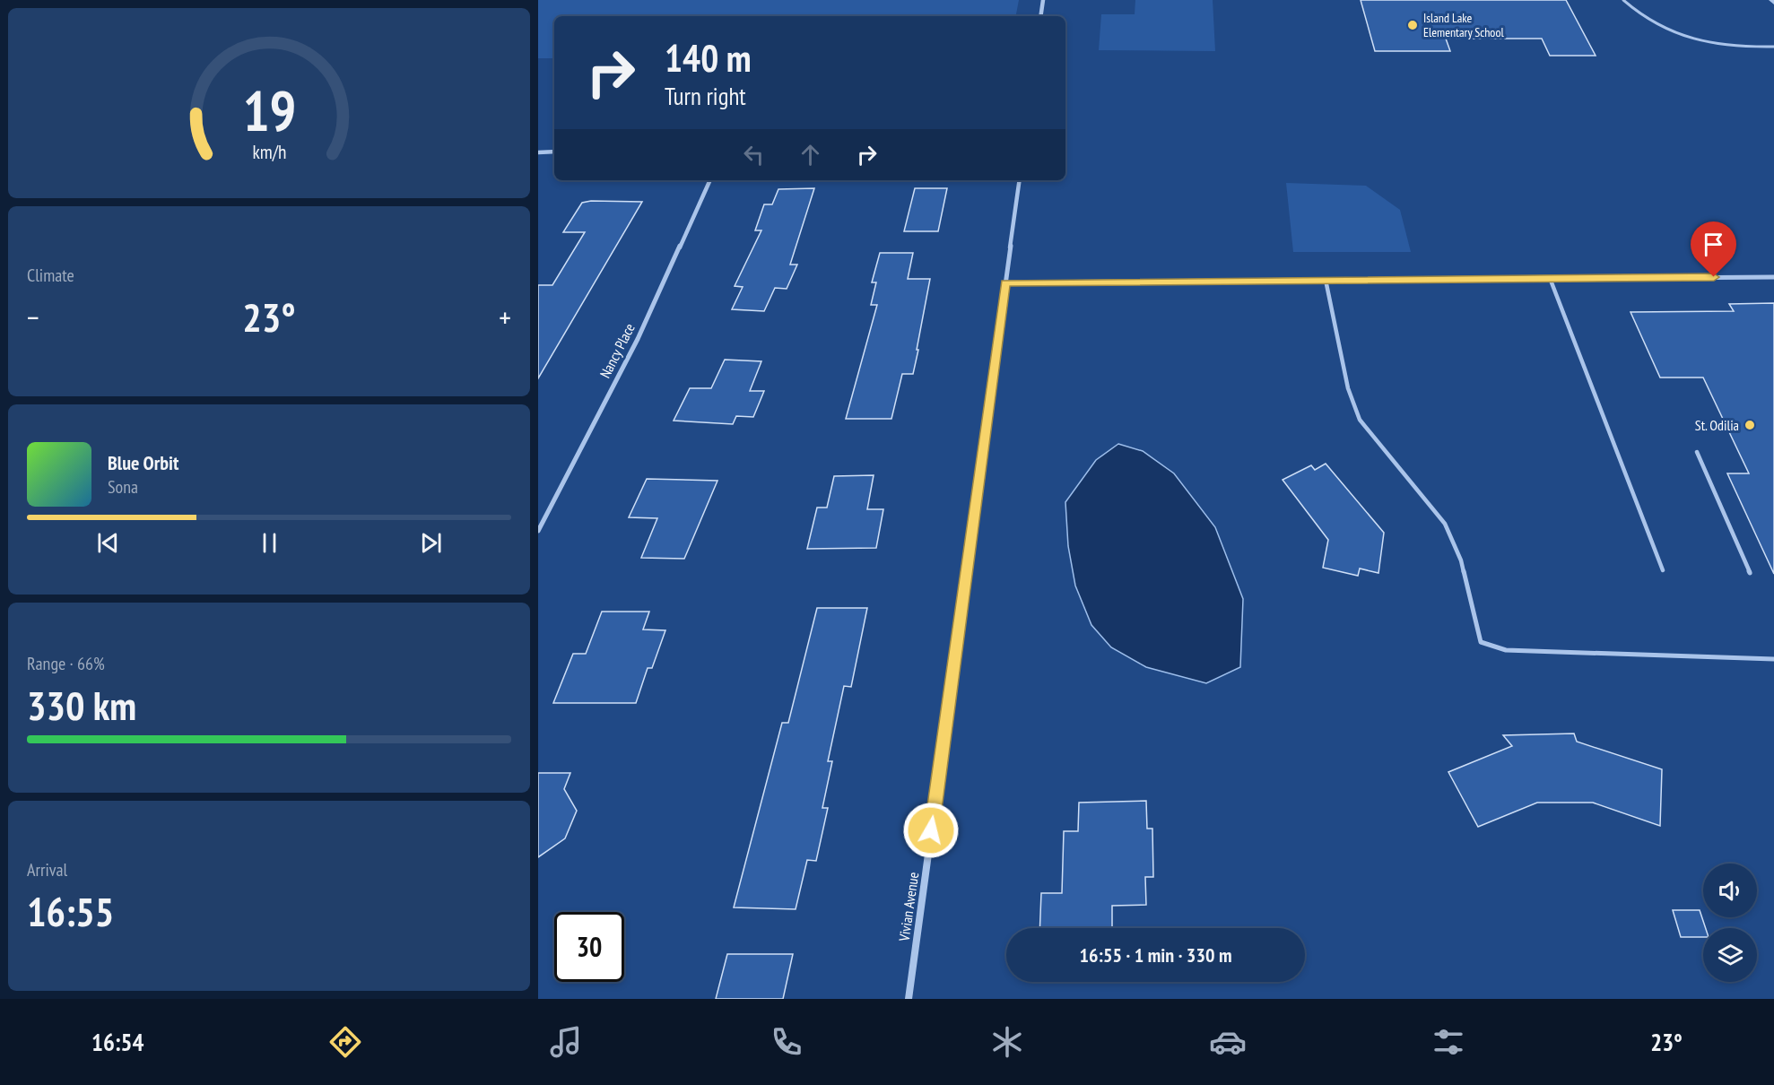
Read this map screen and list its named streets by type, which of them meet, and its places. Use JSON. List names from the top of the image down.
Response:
{
  "streets": {
    "street": ["Nancy Place", "Vivian Avenue"]
  },
  "places": ["Island Lake Elementary School", "St. Odilia"],
  "page": {
    "turn": ["140 m", "Turn right"],
    "tile": [
      "Climate",
      ["Range · 66%", "330 km"],
      ["Arrival", "16:55"]
    ],
    "heat": ["−", "23°", "+"],
    "song": ["Blue Orbit", "Sona"],
    "limit": "30",
    "trip": "16:55 · 1 min · 330 m",
    "tabs": ["16:54", "23°"],
    "gauge": ["19", "km/h"]
  }
}
